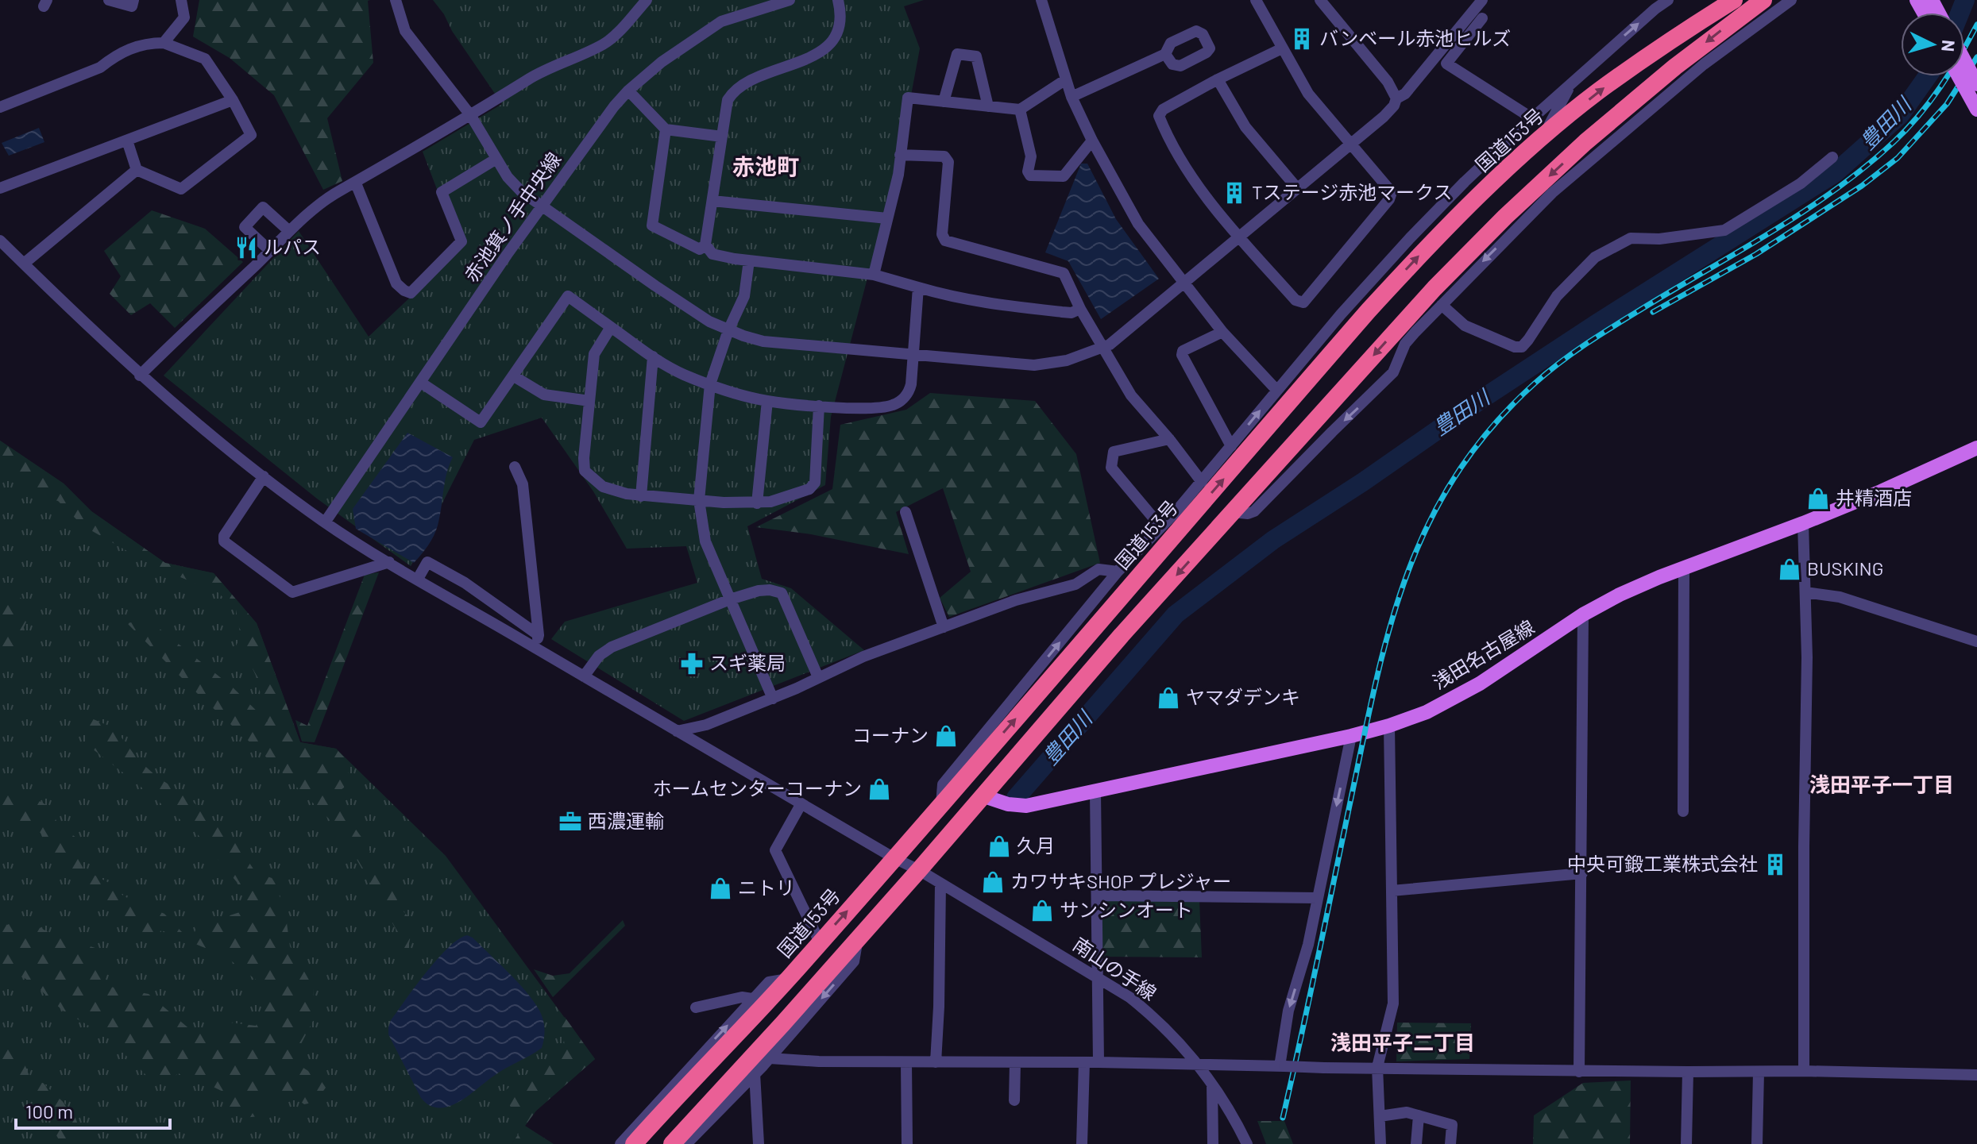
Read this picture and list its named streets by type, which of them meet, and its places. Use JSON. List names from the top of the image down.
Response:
{
  "streets": {
    "highway": ["国道153号"],
    "main road": ["浅田名古屋線"],
    "street": ["赤池箕ノ手中央線", "南山の手線"]
  },
  "crossings": [
    ["国道153号", "南山の手線"],
    ["赤池箕ノ手中央線", "南山の手線"]
  ],
  "districts": ["赤池町", "浅田平子一丁目", "浅田平子二丁目"],
  "water": ["豊田川"],
  "places": {
    "building": ["バンベール赤池ヒルズ", "Tステージ赤池マークス", "中央可鍛工業株式会社"],
    "restaurant": ["ルパス"],
    "shop": [
      "井精酒店",
      "BUSKING",
      "ヤマダデンキ",
      "コーナン",
      "ホームセンターコーナン",
      "久月",
      "カワサキSHOP プレジャー",
      "ニトリ",
      "サンシンオート"
    ],
    "pharmacy": ["スギ薬局"],
    "office": ["西濃運輸"]
  },
  "scale_bar": "100 m",
  "north": "right"
}
